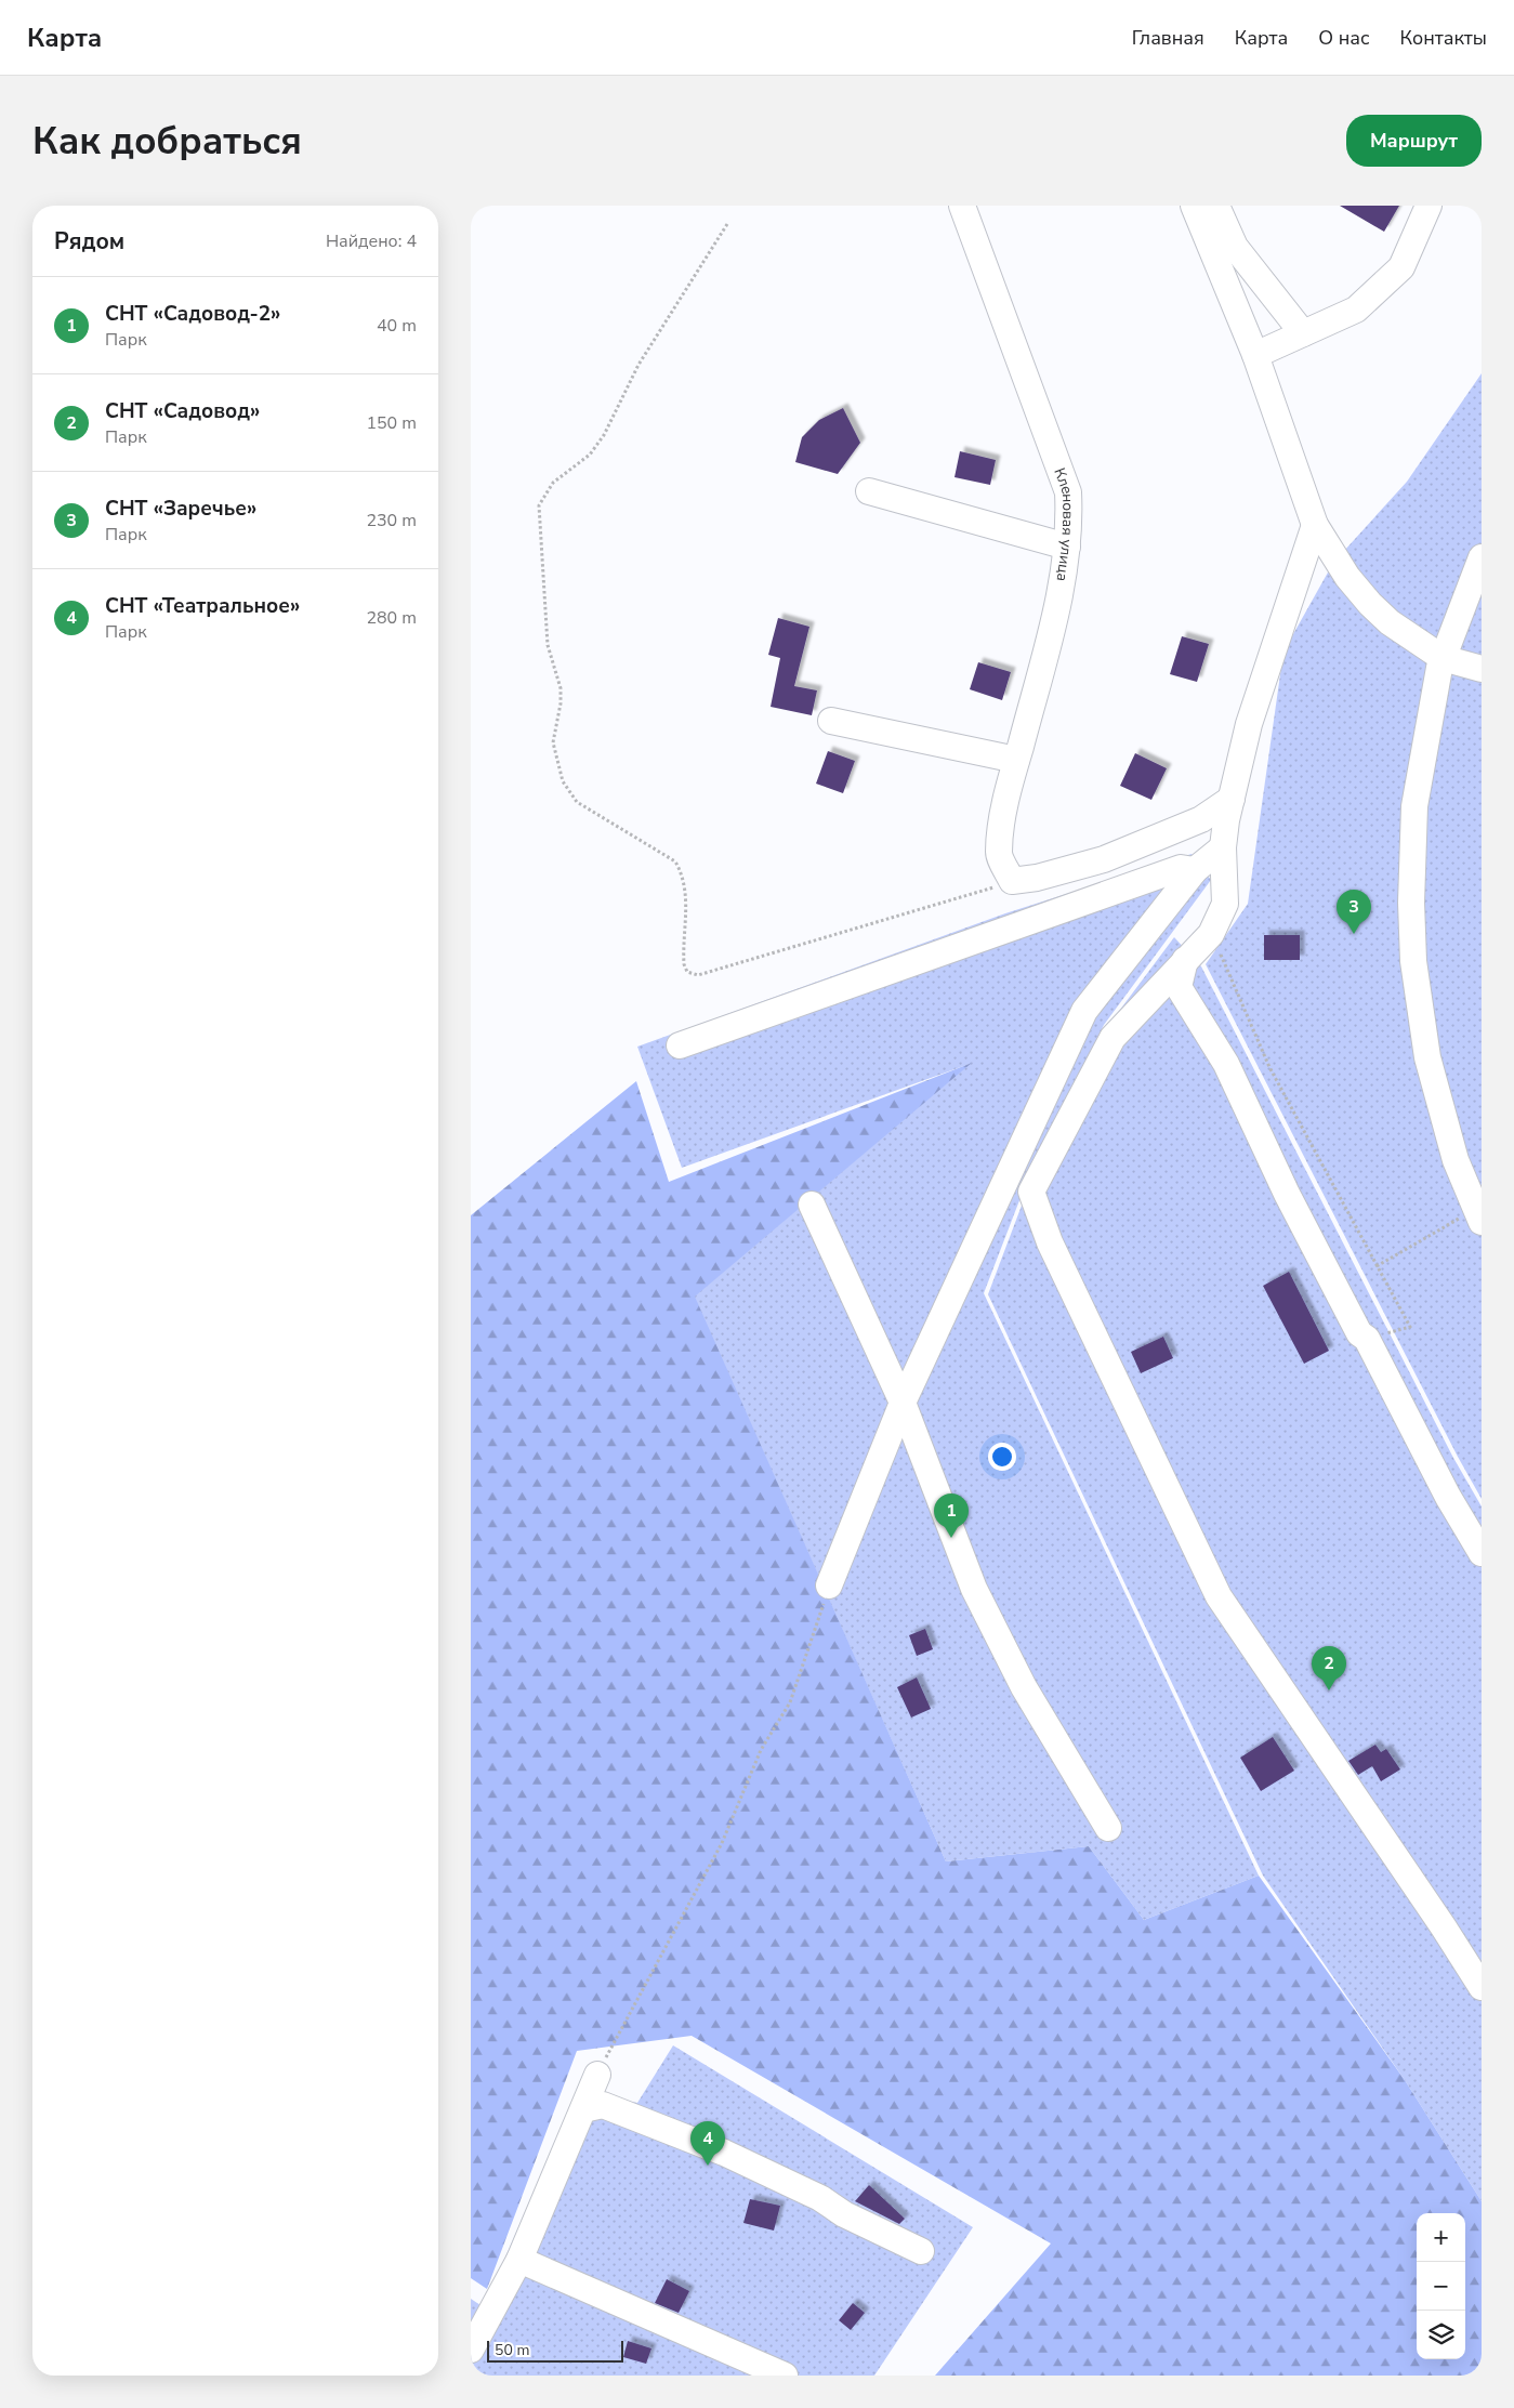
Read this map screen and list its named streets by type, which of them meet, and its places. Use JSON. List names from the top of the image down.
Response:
{
  "streets": {
    "street": ["Кленовая улица"]
  },
  "scale_bar": "50 m",
  "page": {
    "header": "Карта",
    "nav": [
      "Главная",
      "Карта",
      "О нас",
      "Контакты"
    ],
    "buttons": "Маршрут",
    "title": "Как добраться",
    "heading": ["Рядом", "Найдено: 4"],
    "list": [
      {
        "mark": "1",
        "name": "СНТ «Садовод-2»",
        "note": "Парк",
        "value": "40 m"
      },
      {
        "mark": "2",
        "name": "СНТ «Садовод»",
        "note": "Парк",
        "value": "150 m"
      },
      {
        "mark": "3",
        "name": "СНТ «Заречье»",
        "note": "Парк",
        "value": "230 m"
      },
      {
        "mark": "4",
        "name": "СНТ «Театральное»",
        "note": "Парк",
        "value": "280 m"
      }
    ],
    "pins": [
      "3",
      "1",
      "2",
      "4"
    ],
    "map_buttons": ["+", "−"],
    "scale": "50 m"
  }
}
